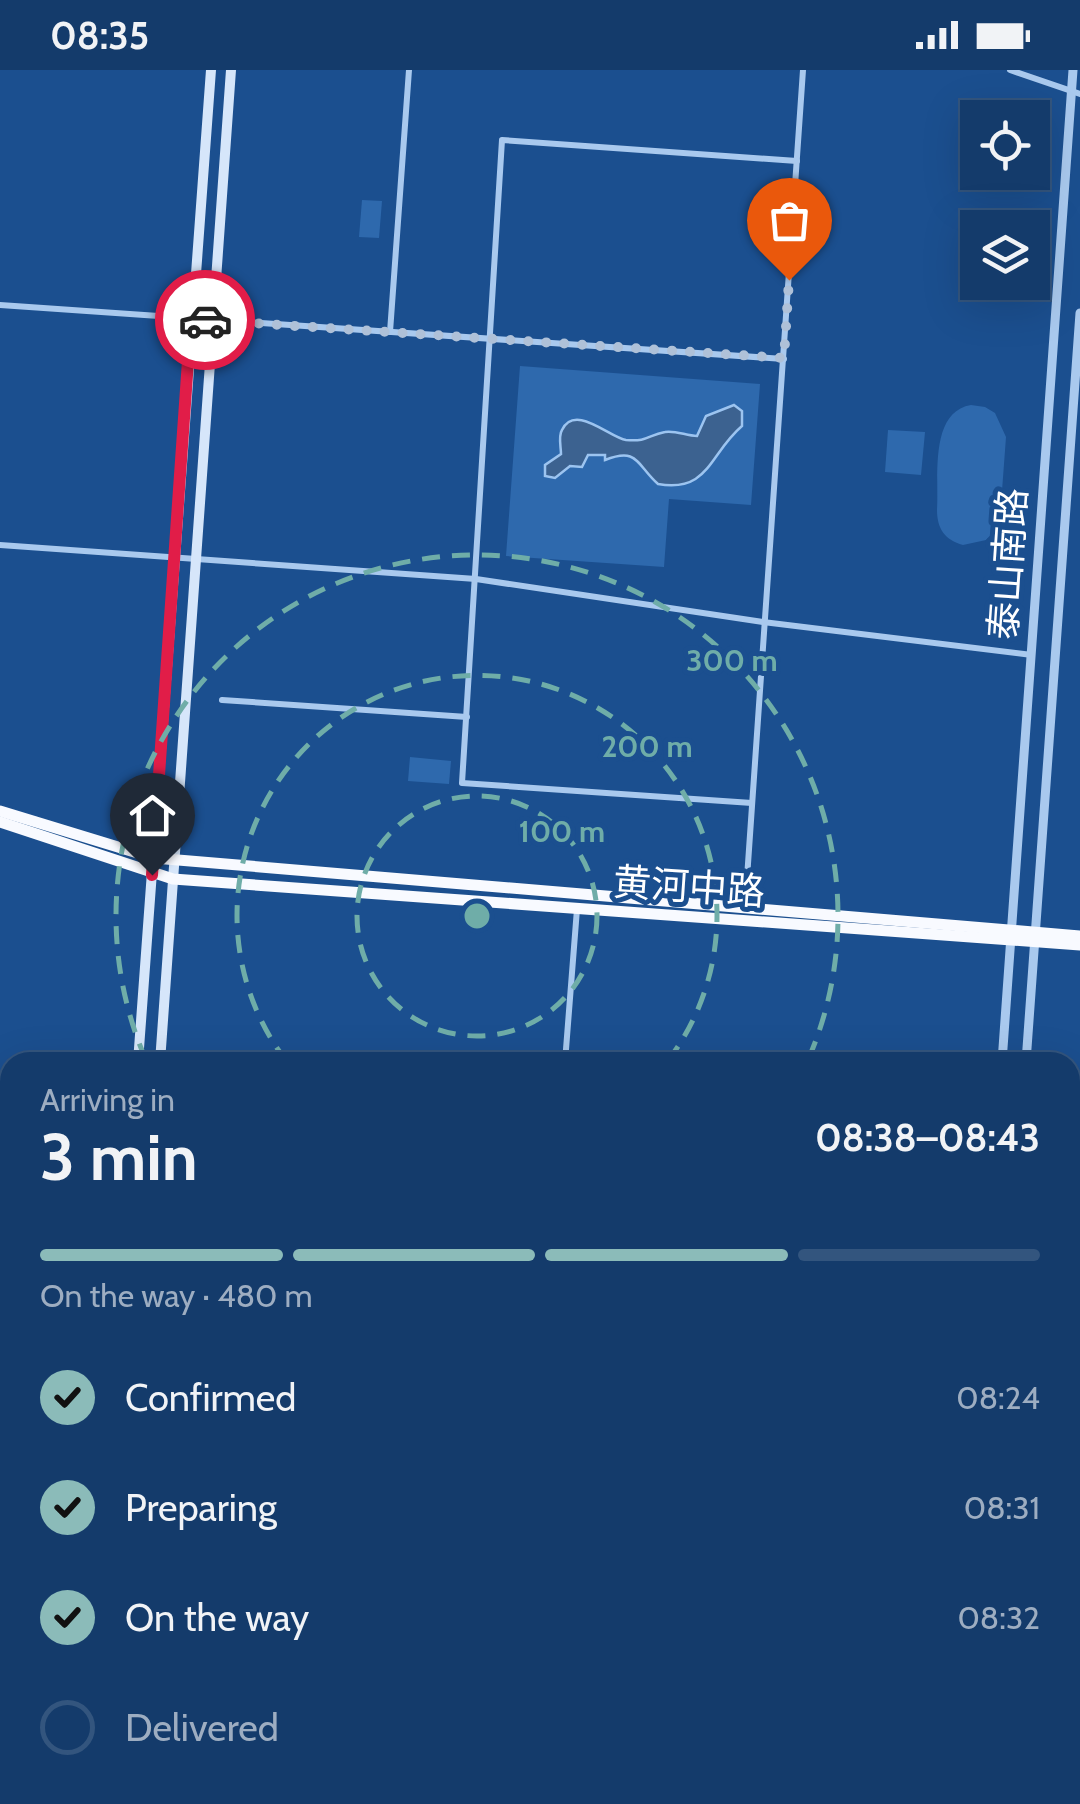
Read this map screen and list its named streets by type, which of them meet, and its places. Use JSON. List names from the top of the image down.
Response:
{
  "streets": {
    "highway": ["黄河中路"],
    "street": ["泰山南路"]
  },
  "crossings": [
    ["泰山南路", "黄河中路"]
  ],
  "page": {
    "status": "08:35",
    "heading": ["3 min", "Arriving in", "08:38–08:43"],
    "bar": "On the way · 480 m",
    "list": [
      ["Confirmed", "08:24"],
      ["Preparing", "08:31"],
      ["On the way", "08:32"],
      "Delivered"
    ]
  },
  "rings": ["300 m", "200 m", "100 m"]
}
